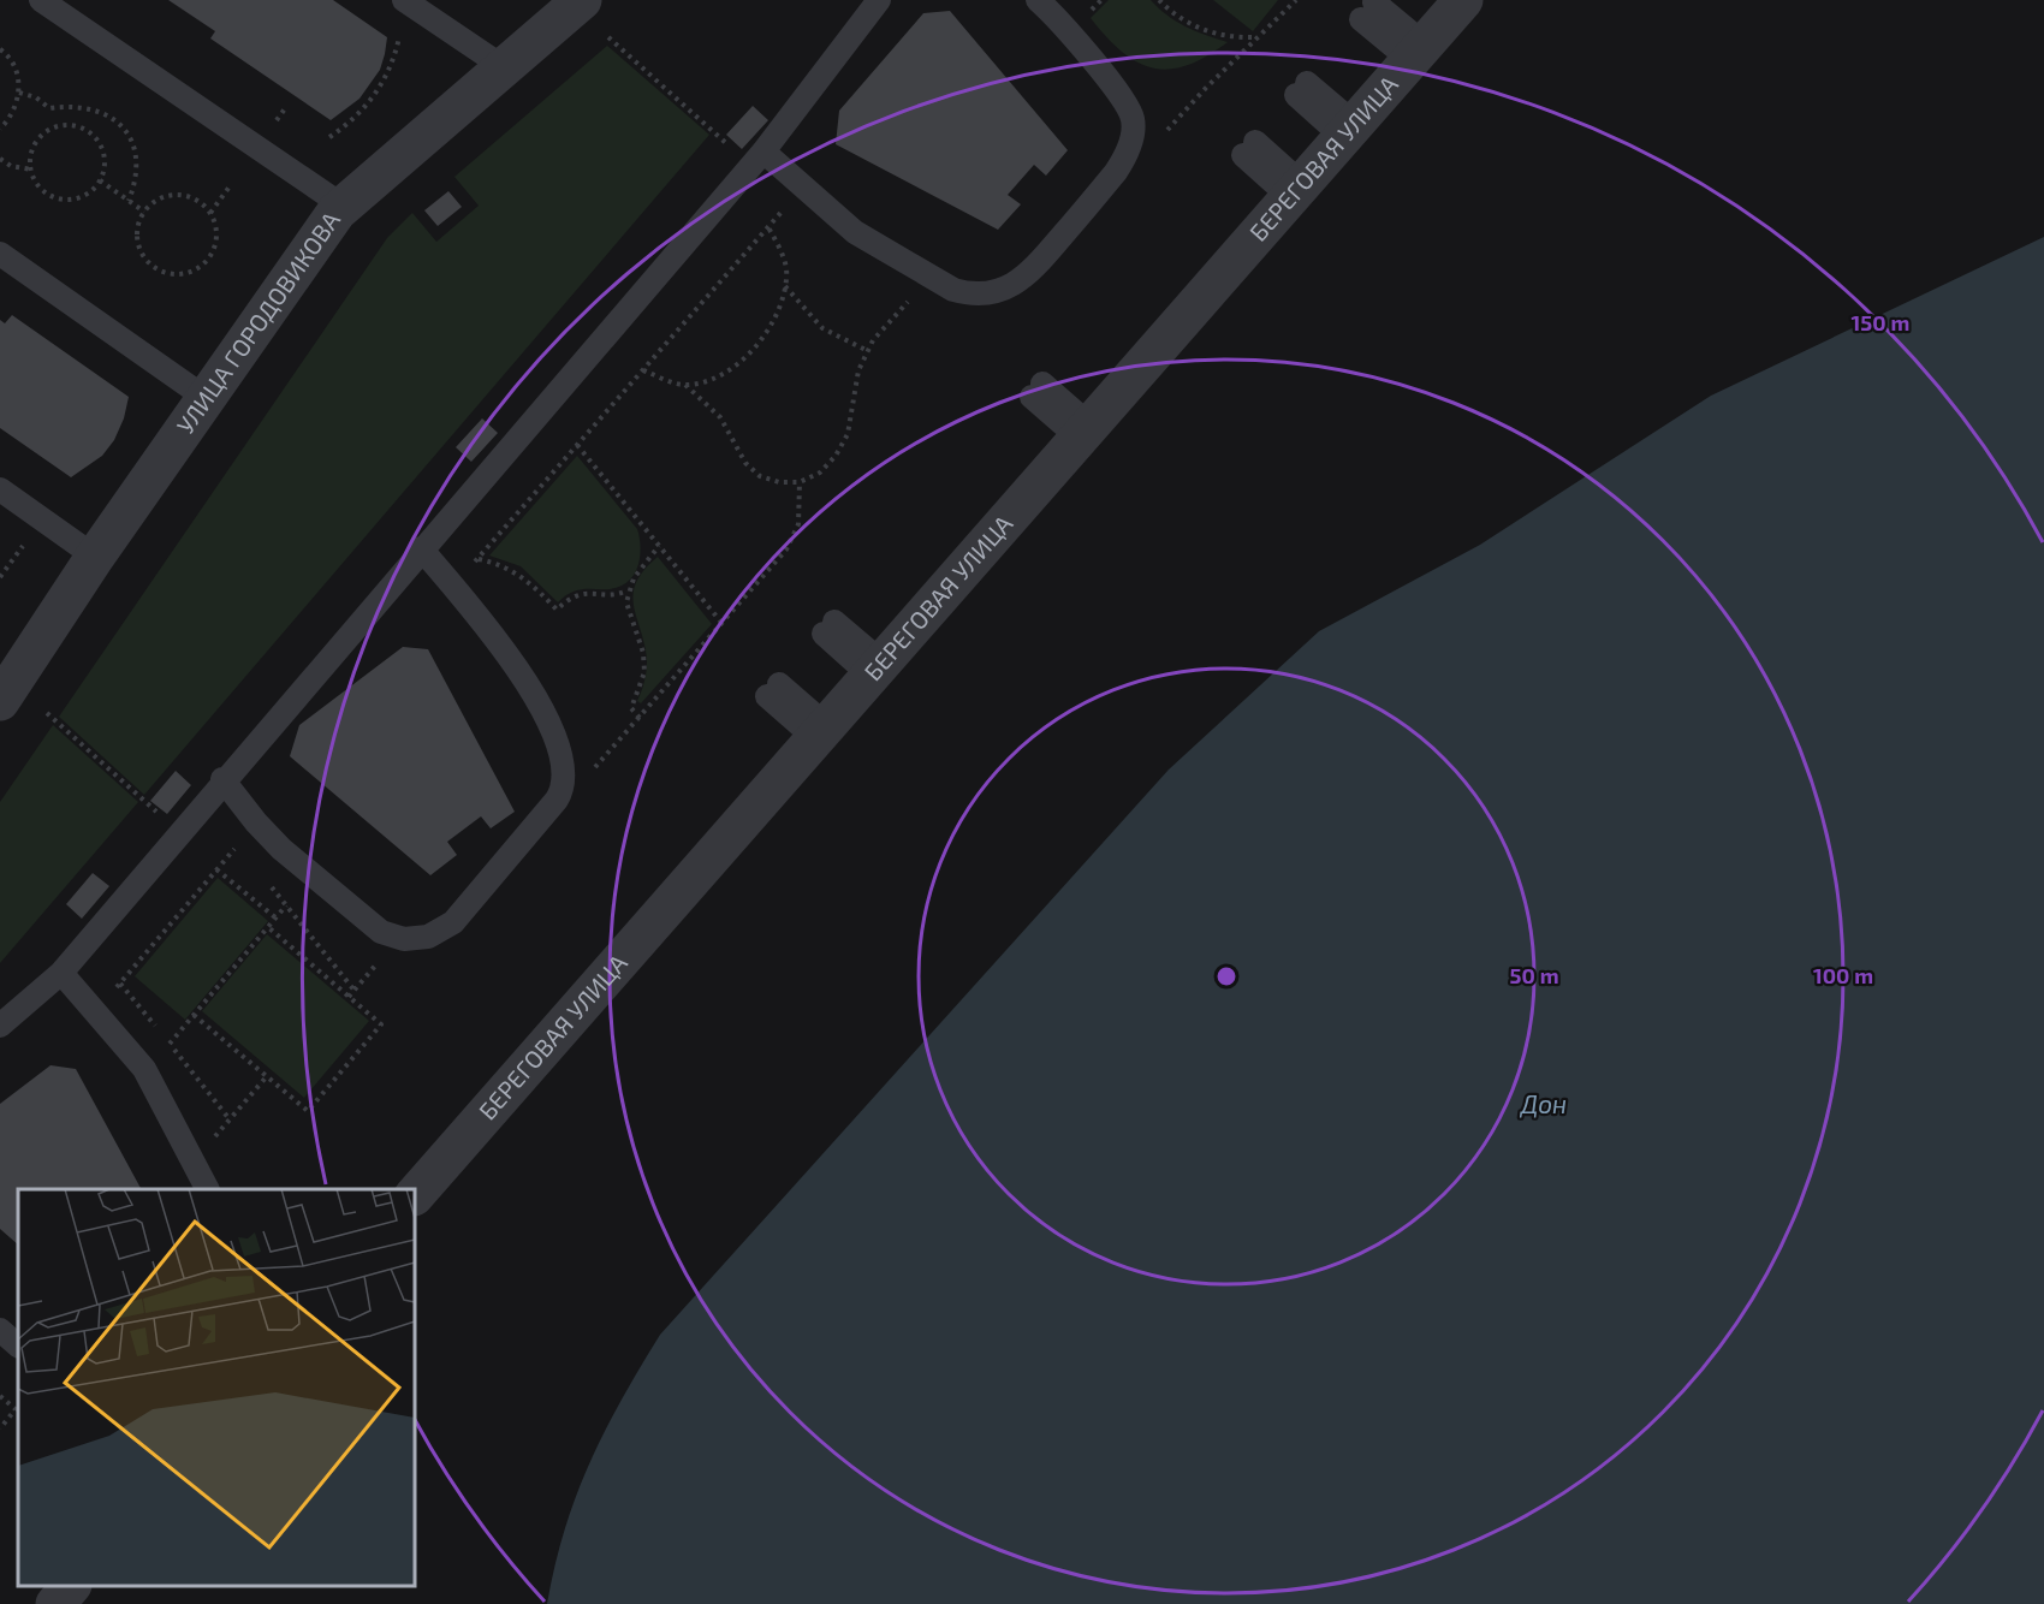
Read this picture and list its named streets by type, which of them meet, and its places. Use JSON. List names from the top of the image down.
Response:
{
  "streets": {
    "street": ["БЕРЕГОВАЯ УЛИЦА", "УЛИЦА ГОРОДОВИКОВА"]
  },
  "water": ["Дон"],
  "rings": ["150 m", "50 m", "100 m"]
}
